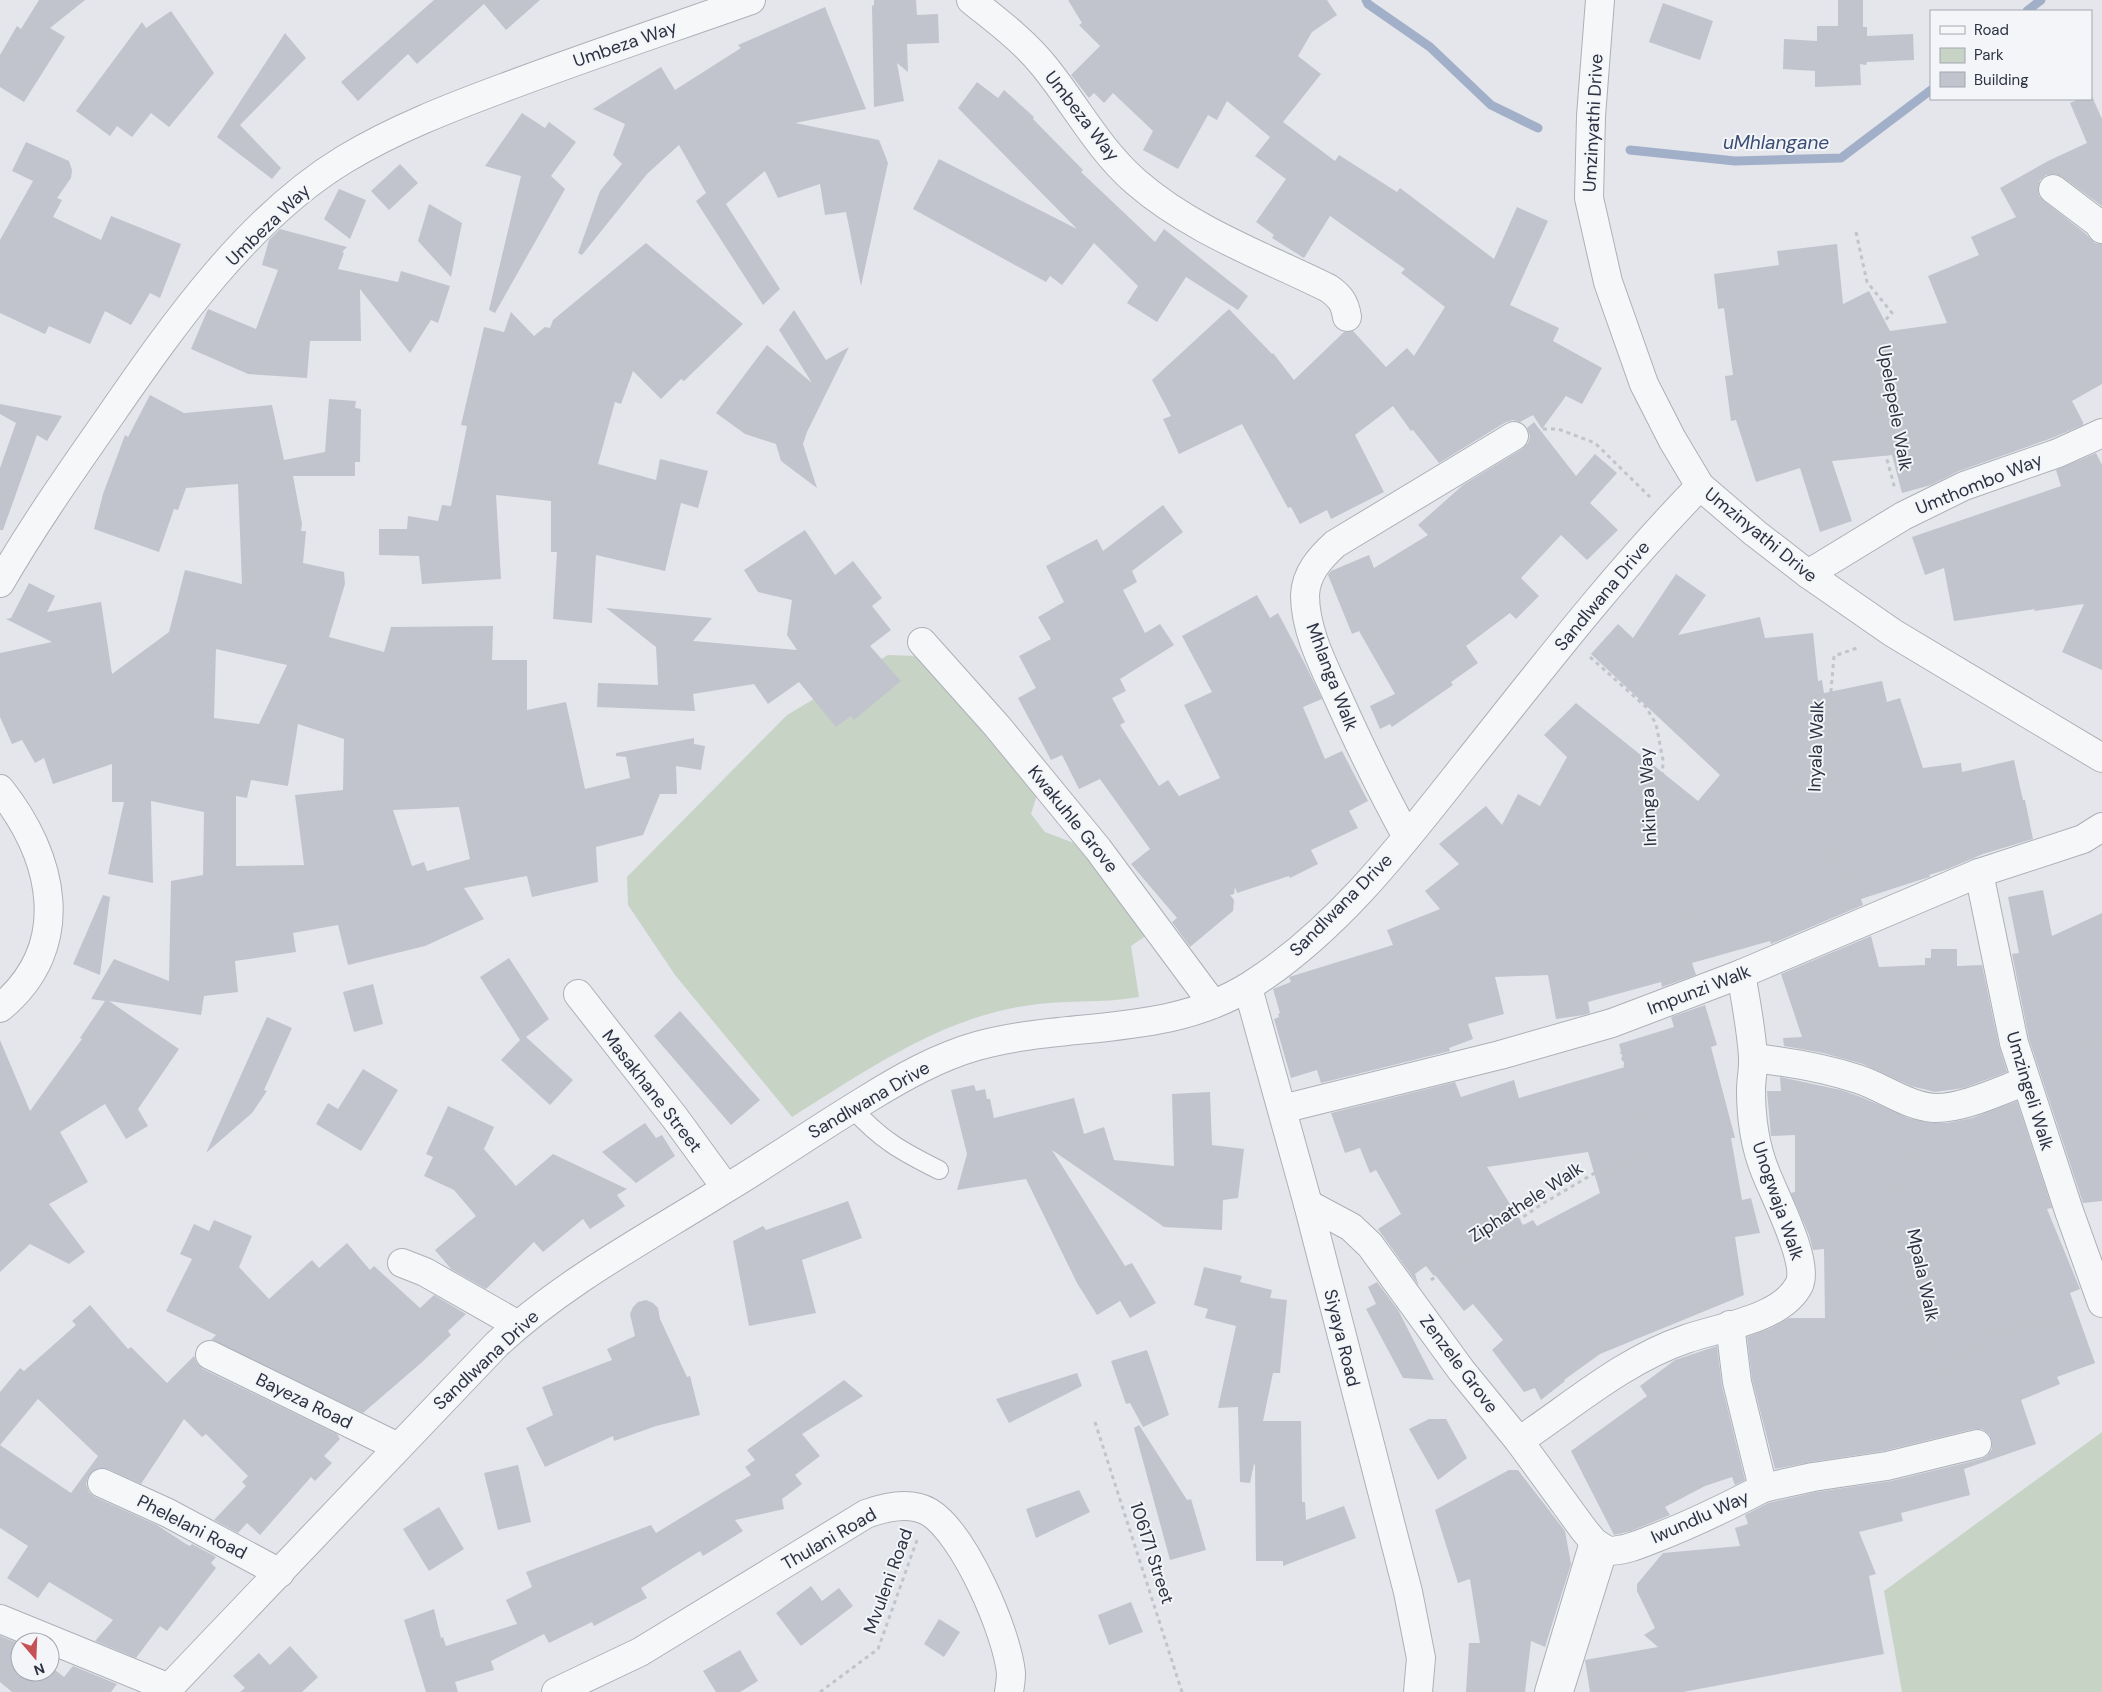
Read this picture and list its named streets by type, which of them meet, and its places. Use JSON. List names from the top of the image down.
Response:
{
  "streets": {
    "street": [
      "Umbeza Way",
      "Umzinyathi Drive",
      "Umthombo Way",
      "Sandlwana Drive",
      "Mhlanga Walk",
      "Kwakuhle Grove",
      "Impunzi Walk",
      "Masakhane Street",
      "Umzingeli Walk",
      "Unogwaja Walk",
      "Siyaya Road",
      "Zenzele Grove",
      "Bayeza Road",
      "Iwundlu Way",
      "Phelelani Road",
      "Thulani Road"
    ],
    "path": [
      "Upelepele Walk",
      "Inyala Walk",
      "Inkinga Way",
      "Ziphathele Walk",
      "Mpala Walk",
      "106171 Street",
      "Mvuleni Road"
    ]
  },
  "crossings": [
    ["Umzinyathi Drive", "Umthombo Way"],
    ["Umzinyathi Drive", "Sandlwana Drive"],
    ["Umzinyathi Drive", "Inyala Walk"],
    ["Upelepele Walk", "Umthombo Way"],
    ["Sandlwana Drive", "Mhlanga Walk"],
    ["Sandlwana Drive", "Inkinga Way"],
    ["Sandlwana Drive", "Kwakuhle Grove"],
    ["Sandlwana Drive", "Masakhane Street"],
    ["Sandlwana Drive", "Siyaya Road"],
    ["Sandlwana Drive", "Bayeza Road"],
    ["Sandlwana Drive", "Phelelani Road"],
    ["Inyala Walk", "Impunzi Walk"],
    ["Inkinga Way", "Impunzi Walk"],
    ["Impunzi Walk", "Umzingeli Walk"],
    ["Impunzi Walk", "Unogwaja Walk"],
    ["Impunzi Walk", "Ziphathele Walk"],
    ["Impunzi Walk", "Siyaya Road"],
    ["Unogwaja Walk", "Zenzele Grove"],
    ["Unogwaja Walk", "Iwundlu Way"],
    ["Ziphathele Walk", "Zenzele Grove"],
    ["Siyaya Road", "Zenzele Grove"],
    ["Zenzele Grove", "Iwundlu Way"],
    ["Thulani Road", "Mvuleni Road"]
  ],
  "water": ["uMhlangane"],
  "legend": ["Road", "Park", "Building"],
  "north": "bottom"
}
